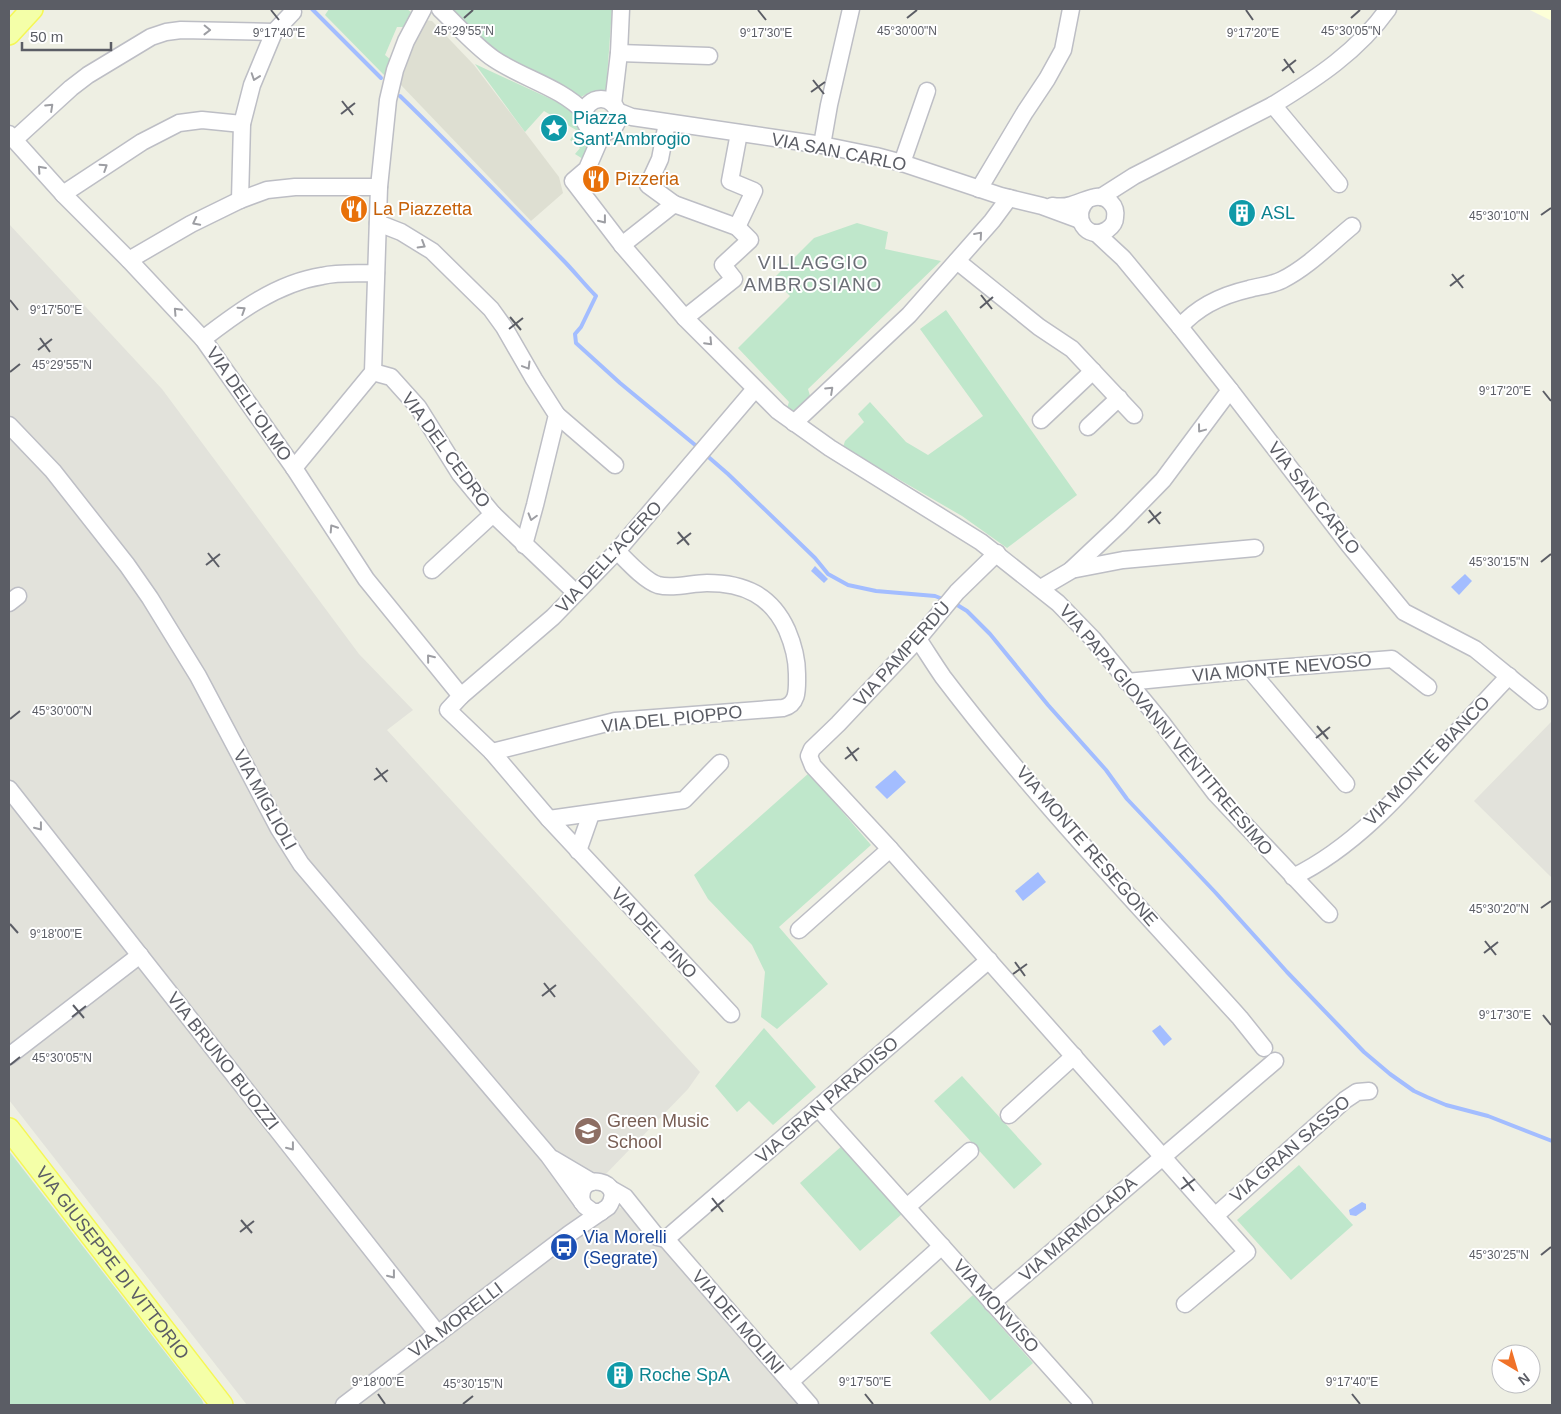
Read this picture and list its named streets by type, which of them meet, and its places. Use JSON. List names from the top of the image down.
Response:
{
  "streets": {
    "main road": ["VIA GIUSEPPE DI VITTORIO"],
    "street": [
      "VIA SAN CARLO",
      "VIA DELL'OLMO",
      "VIA DEL CEDRO",
      "VIA DELL'ACERO",
      "VIA PAMPERDÙ",
      "VIA MONTE NEVOSO",
      "VIA DEL PIOPPO",
      "VIA PAPA GIOVANNI VENTITREESIMO",
      "VIA MONTE BIANCO",
      "VIA MIGLIOLI",
      "VIA MONTE RESEGONE",
      "VIA DEL PINO",
      "VIA BRUNO BUOZZI",
      "VIA GRAN PARADISO",
      "VIA GRAN SASSO",
      "VIA MARMOLADA",
      "VIA MONVISO",
      "VIA MORELLI",
      "VIA DEI MOLINI"
    ]
  },
  "crossings": [
    ["VIA SAN CARLO", "VIA PAPA GIOVANNI VENTITREESIMO"],
    ["VIA SAN CARLO", "VIA MONTE BIANCO"],
    ["VIA DELL'OLMO", "VIA DELL'ACERO"],
    ["VIA DEL CEDRO", "VIA DELL'ACERO"],
    ["VIA DELL'ACERO", "VIA DEL PIOPPO"],
    ["VIA DELL'ACERO", "VIA PAPA GIOVANNI VENTITREESIMO"],
    ["VIA DELL'ACERO", "VIA DEL PINO"],
    ["VIA PAMPERDÙ", "VIA PAPA GIOVANNI VENTITREESIMO"],
    ["VIA PAMPERDÙ", "VIA MONTE RESEGONE"],
    ["VIA PAMPERDÙ", "VIA GRAN SASSO"],
    ["VIA MONTE NEVOSO", "VIA PAPA GIOVANNI VENTITREESIMO"],
    ["VIA DEL PIOPPO", "VIA DEL PINO"],
    ["VIA PAPA GIOVANNI VENTITREESIMO", "VIA MONTE BIANCO"],
    ["VIA BRUNO BUOZZI", "VIA MORELLI"],
    ["VIA GRAN PARADISO", "VIA GRAN SASSO"],
    ["VIA GRAN PARADISO", "VIA MONVISO"],
    ["VIA GRAN PARADISO", "VIA DEI MOLINI"],
    ["VIA GRAN SASSO", "VIA MARMOLADA"],
    ["VIA MARMOLADA", "VIA MONVISO"],
    ["VIA MORELLI", "VIA DEI MOLINI"]
  ],
  "one_way": ["VIA DELL'OLMO", "VIA BRUNO BUOZZI"],
  "districts": ["VILLAGGIO AMBROSIANO"],
  "places": {
    "place": ["Piazza Sant'Ambrogio"],
    "restaurant": ["Pizzeria", "La Piazzetta"],
    "building": ["ASL", "Roche SpA"],
    "school or university": ["Green Music School"],
    "bus stop": ["Via Morelli (Segrate)"]
  },
  "scale_bar": "50 m",
  "north": "bottom right",
  "coordinates": [
    "45°29'55\"N",
    "45°30'00\"N",
    "45°30'05\"N",
    "9°17'40\"E",
    "9°17'30\"E",
    "9°17'20\"E",
    "45°30'10\"N",
    "9°17'50\"E",
    "45°30'15\"N",
    "45°30'20\"N",
    "9°18'00\"E",
    "45°30'25\"N"
  ]
}
